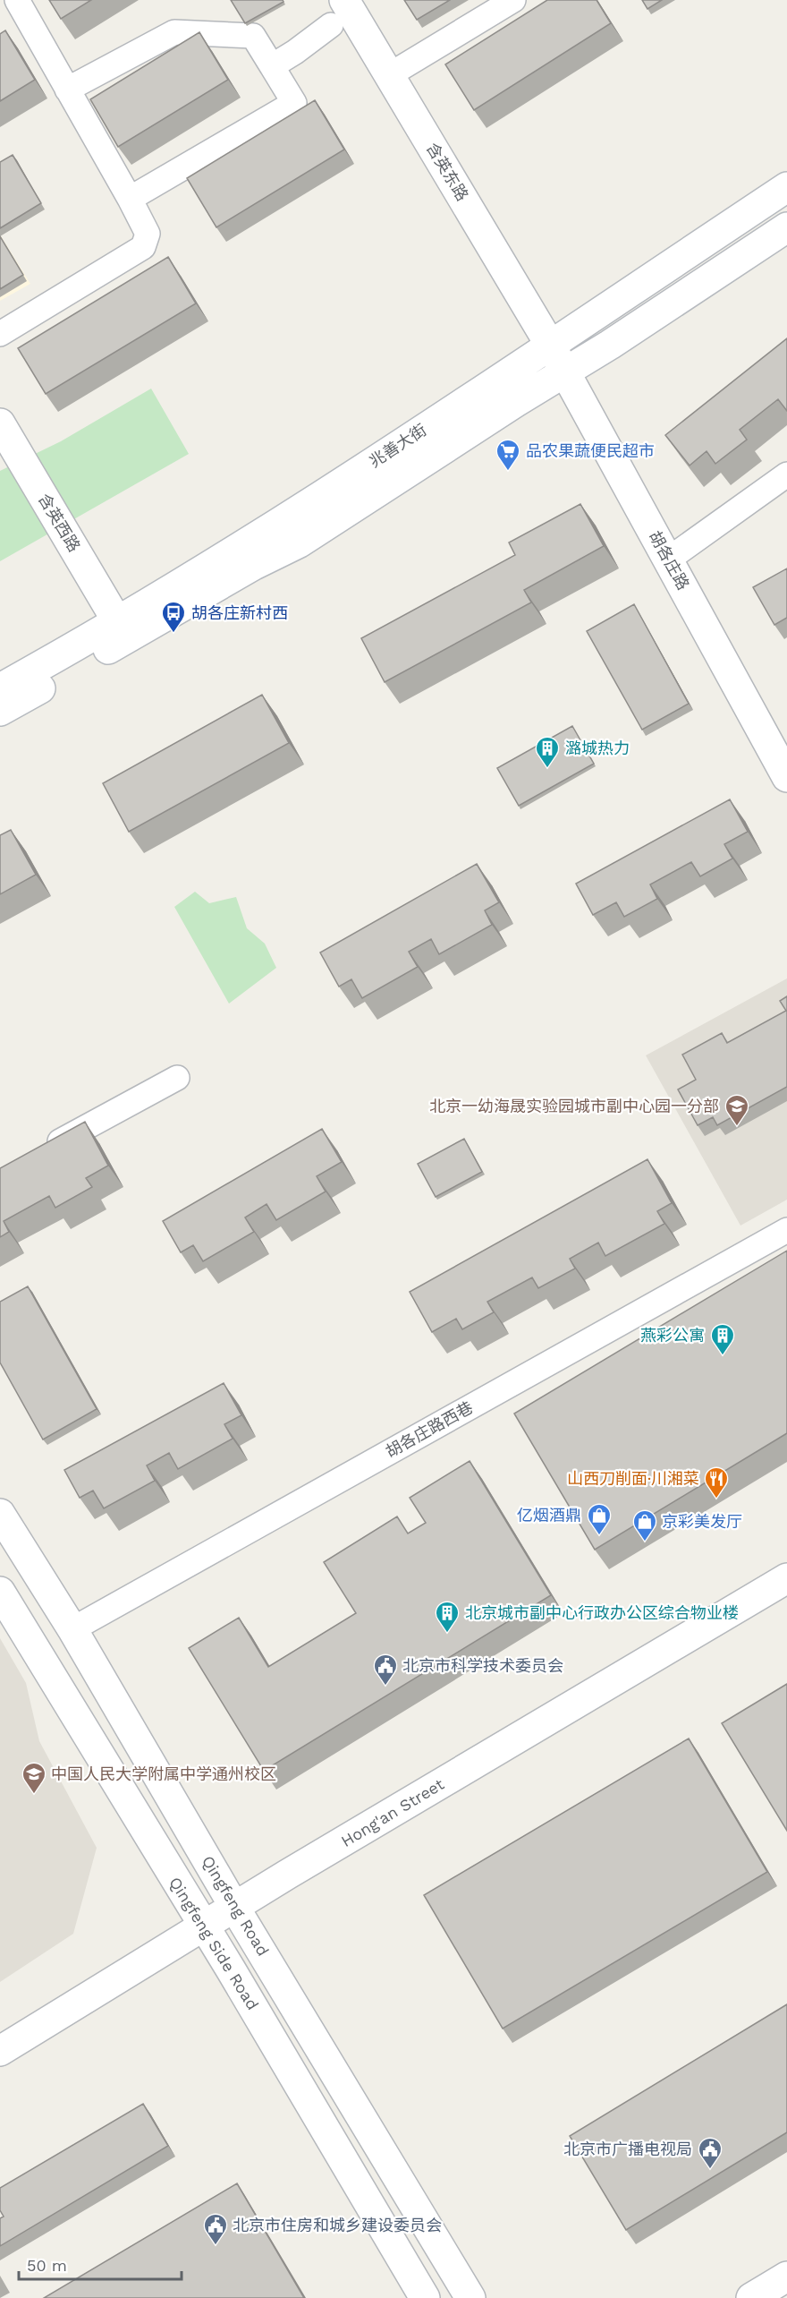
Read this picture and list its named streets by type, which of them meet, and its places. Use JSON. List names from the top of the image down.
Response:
{
  "streets": {
    "street": [
      "含英东路",
      "兆善大街",
      "含英西路",
      "胡各庄路",
      "胡各庄路西巷",
      "Hong'an Street",
      "Qingfeng Road",
      "Qingfeng Side Road"
    ]
  },
  "crossings": [
    ["含英东路", "兆善大街"],
    ["含英东路", "胡各庄路"],
    ["兆善大街", "含英西路"],
    ["兆善大街", "胡各庄路"],
    ["胡各庄路西巷", "Qingfeng Road"],
    ["Hong'an Street", "Qingfeng Road"],
    ["Hong'an Street", "Qingfeng Side Road"]
  ],
  "places": {
    "supermarket": ["品农果蔬便民超市"],
    "bus stop": ["胡各庄新村西"],
    "building": ["潞城热力", "燕彩公寓", "北京城市副中心行政办公区综合物业楼"],
    "school or university": ["北京一幼海晟实验园城市副中心园一分部", "中国人民大学附属中学通州校区"],
    "restaurant": ["山西刀削面·川湘菜"],
    "shop": ["亿烟酒鼎", "京彩美发厅"],
    "public building": ["北京市科学技术委员会", "北京市广播电视局", "北京市住房和城乡建设委员会"]
  },
  "scale_bar": "50 m"
}
